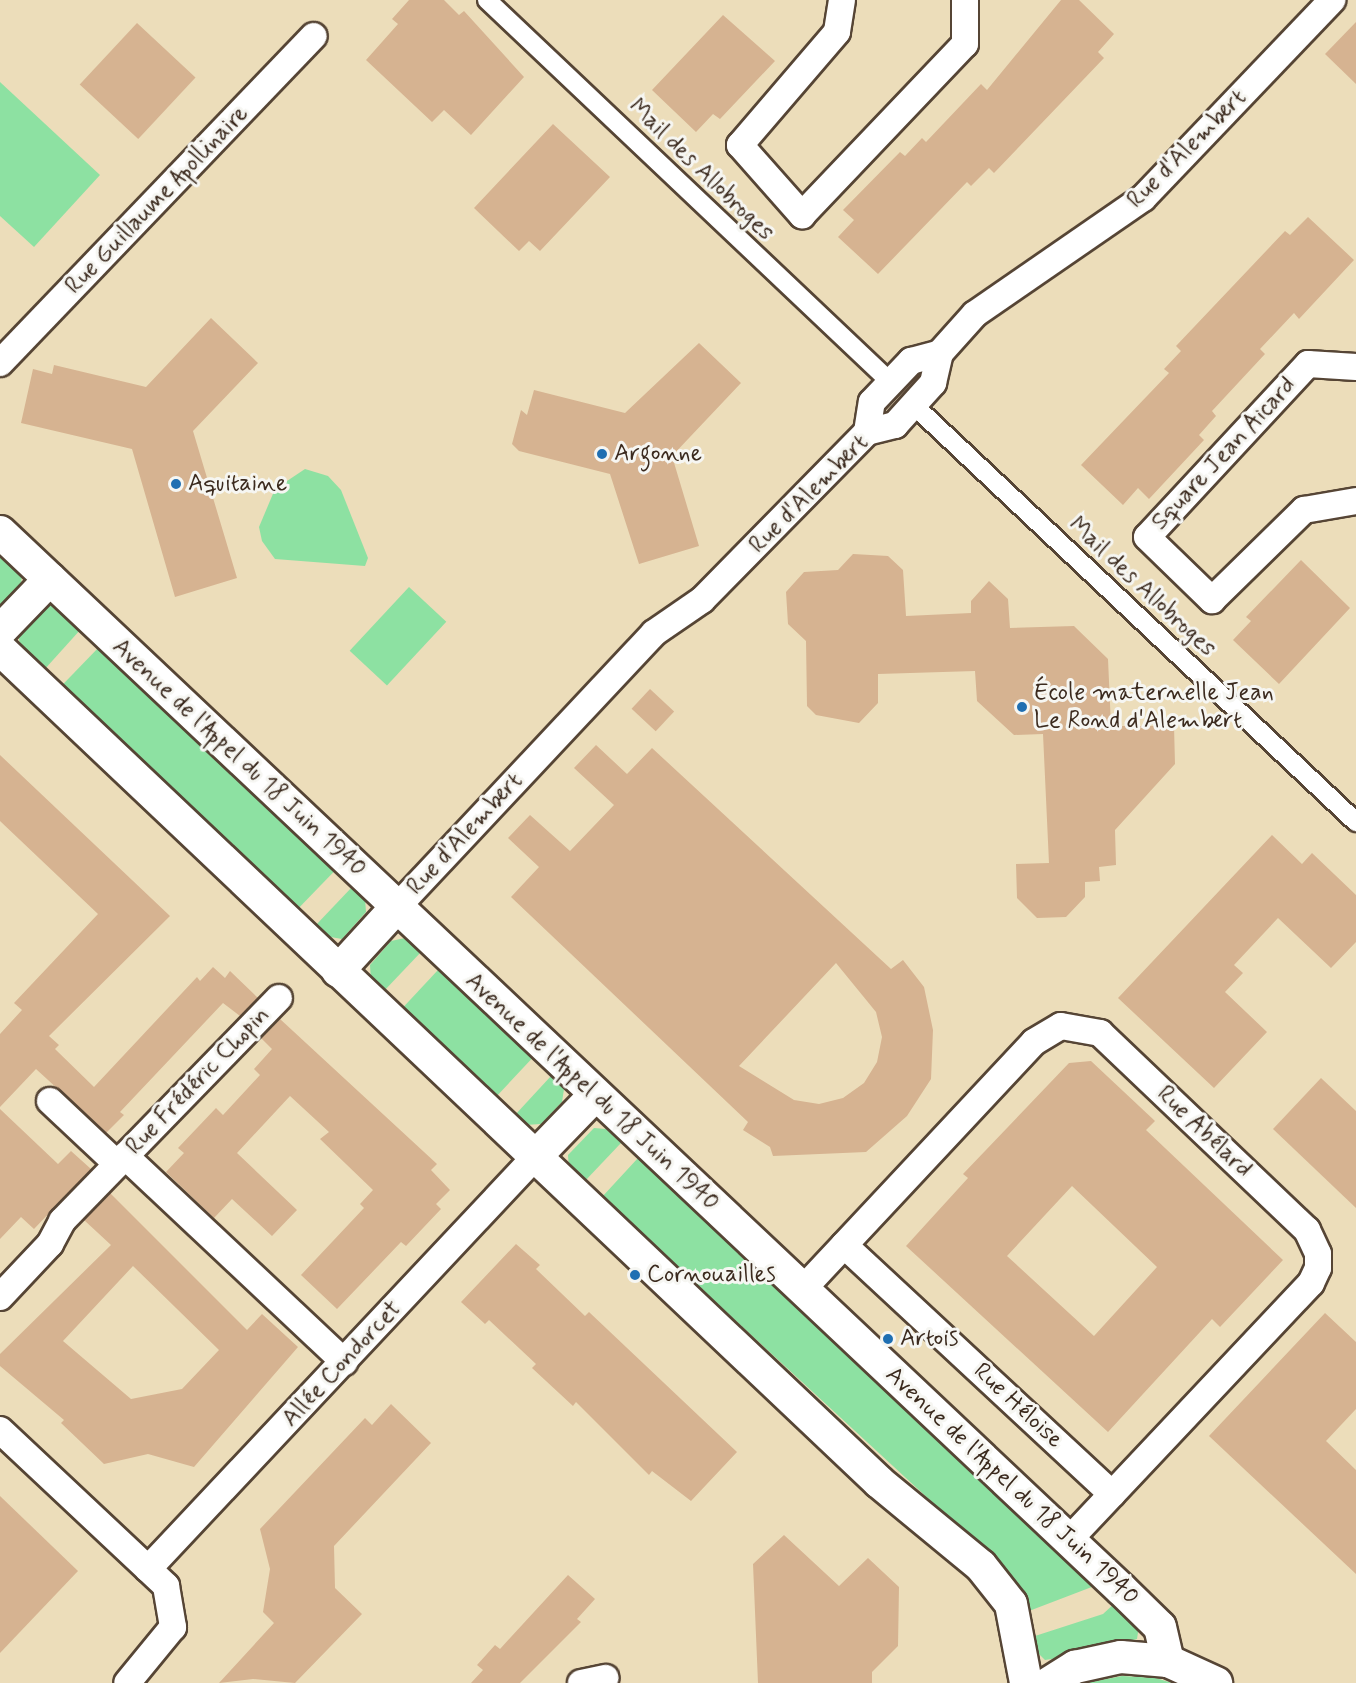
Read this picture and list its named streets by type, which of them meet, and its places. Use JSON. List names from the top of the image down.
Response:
{
  "streets": {
    "street": [
      "Rue d'Alembert",
      "Mail des Allobroges",
      "Rue Guillaume Apollinaire",
      "Square Jean Aicard",
      "Avenue de l'Appel du 18 Juin 1940",
      "Rue Frédéric Chopin",
      "Rue Abélard",
      "Allée Condorcet",
      "Rue Héloise"
    ]
  },
  "crossings": [
    ["Rue d'Alembert", "Avenue de l'Appel du 18 Juin 1940"],
    ["Avenue de l'Appel du 18 Juin 1940", "Rue Abélard"],
    ["Rue Abélard", "Rue Héloise"]
  ],
  "places": [
    "Argonne",
    "Aquitaine",
    "École maternelle Jean Le Rond d'Alembert",
    "Cornouailles",
    "Artois"
  ]
}
